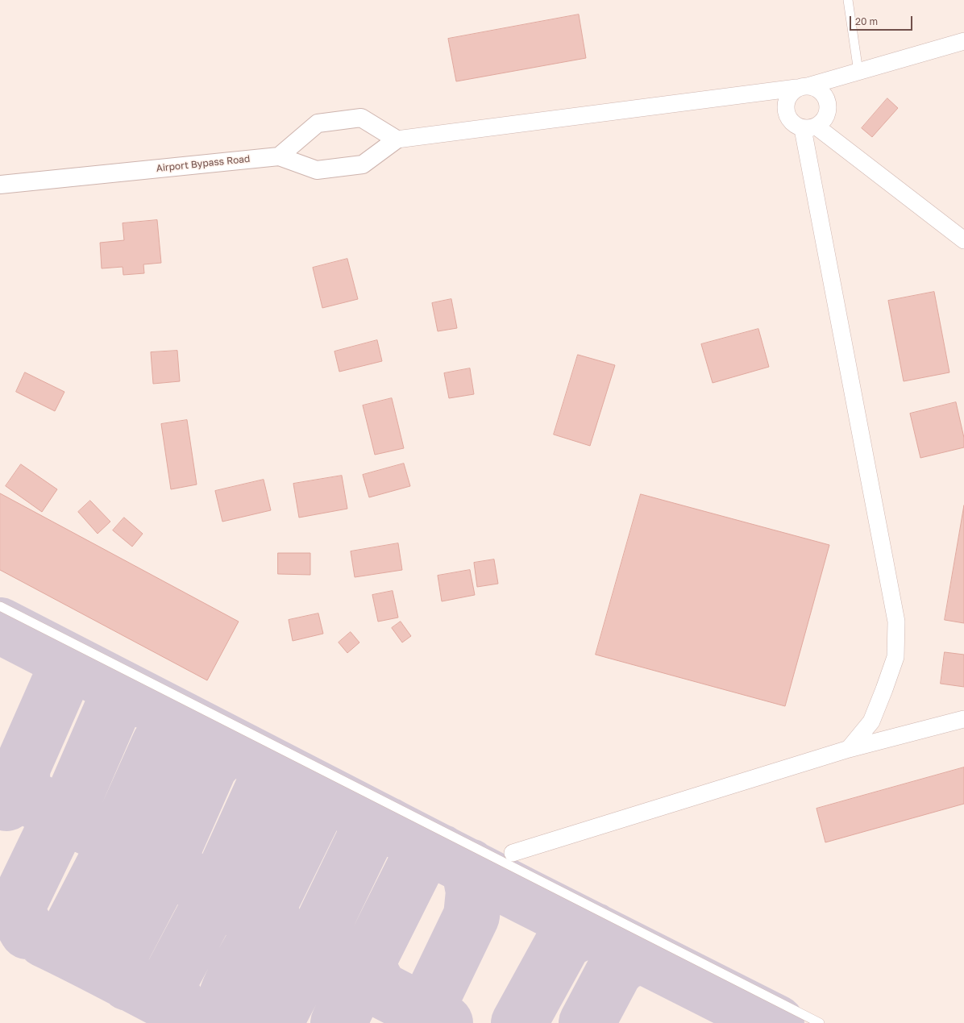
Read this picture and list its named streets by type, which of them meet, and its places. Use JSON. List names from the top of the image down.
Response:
{
  "streets": {
    "street": ["Airport Bypass Road"]
  },
  "scale_bar": "20 m"
}
